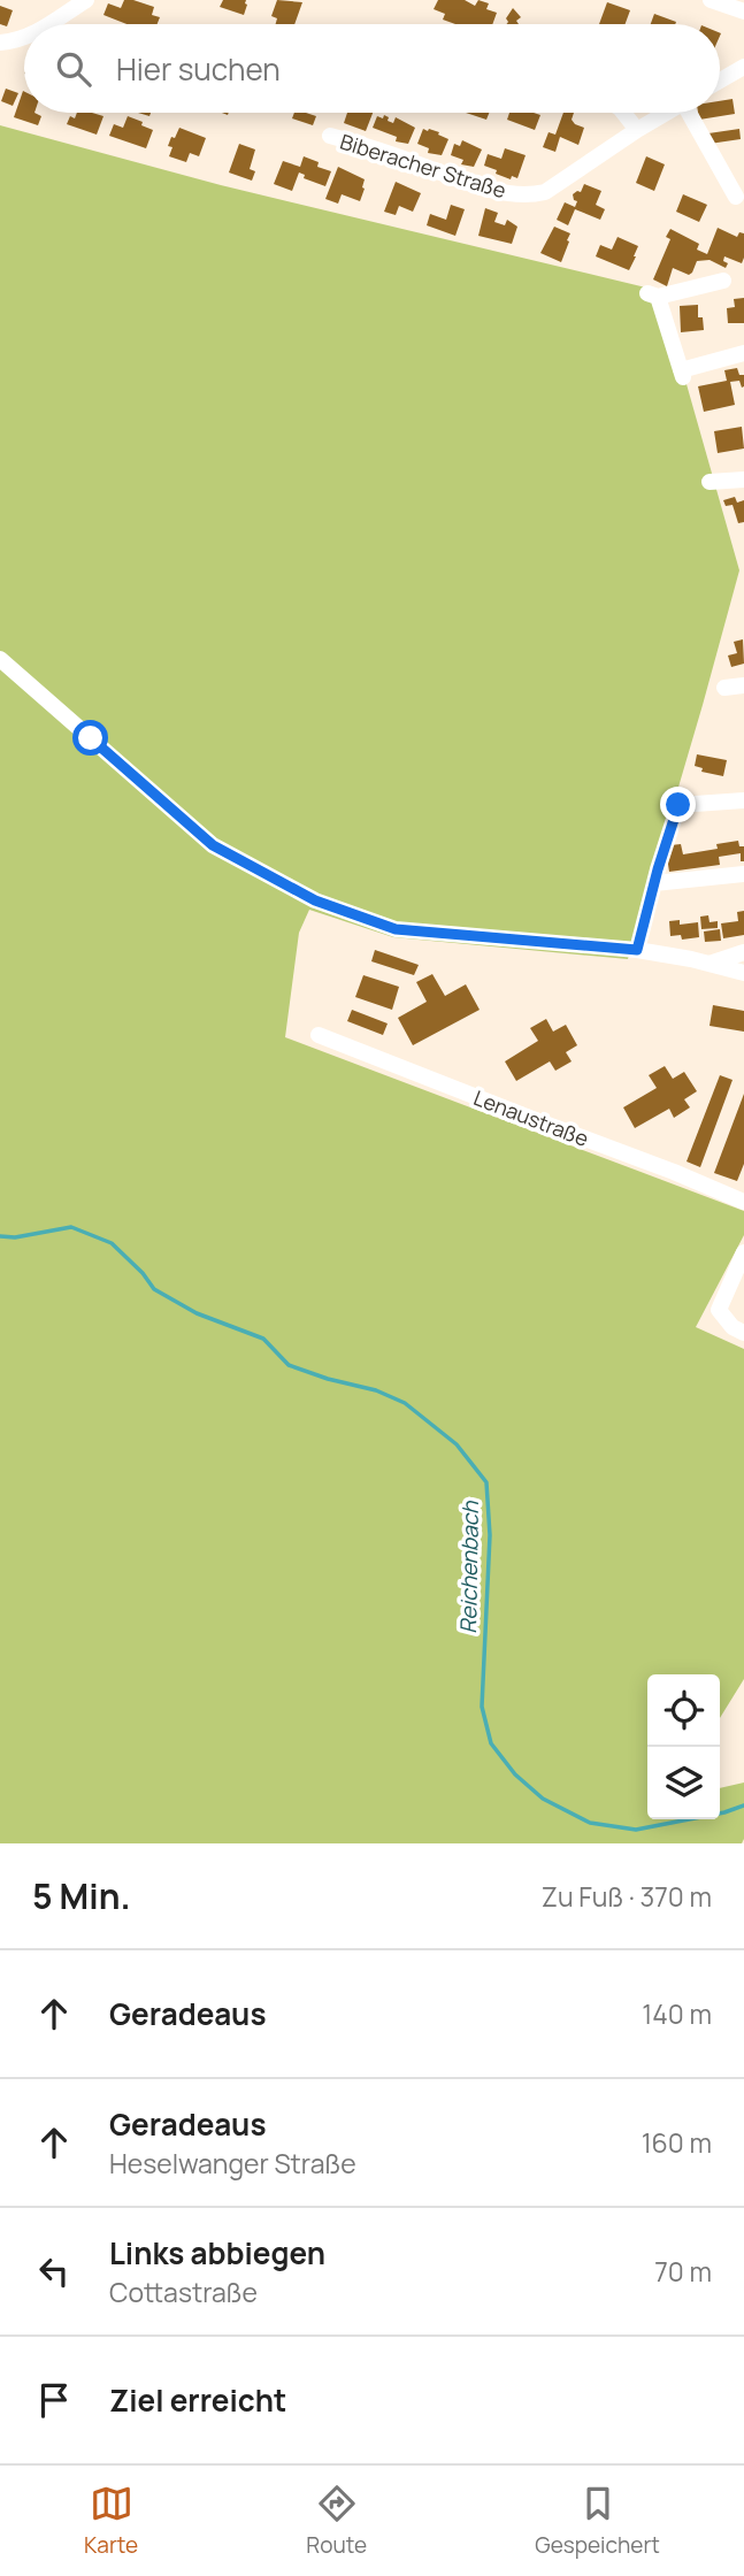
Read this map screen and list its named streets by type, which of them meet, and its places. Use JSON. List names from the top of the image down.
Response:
{
  "streets": {
    "street": ["Biberacher Straße", "Lenaustraße"]
  },
  "water": ["Reichenbach"],
  "page": {
    "search": "Hier suchen",
    "heading": ["5 Min.", "Zu Fuß · 370 m"],
    "list": [
      ["Geradeaus", "140 m"],
      ["Geradeaus", "Heselwanger Straße", "160 m"],
      ["Links abbiegen", "Cottastraße", "70 m"],
      "Ziel erreicht"
    ],
    "nav": ["Karte", "Route", "Gespeichert"]
  }
}
